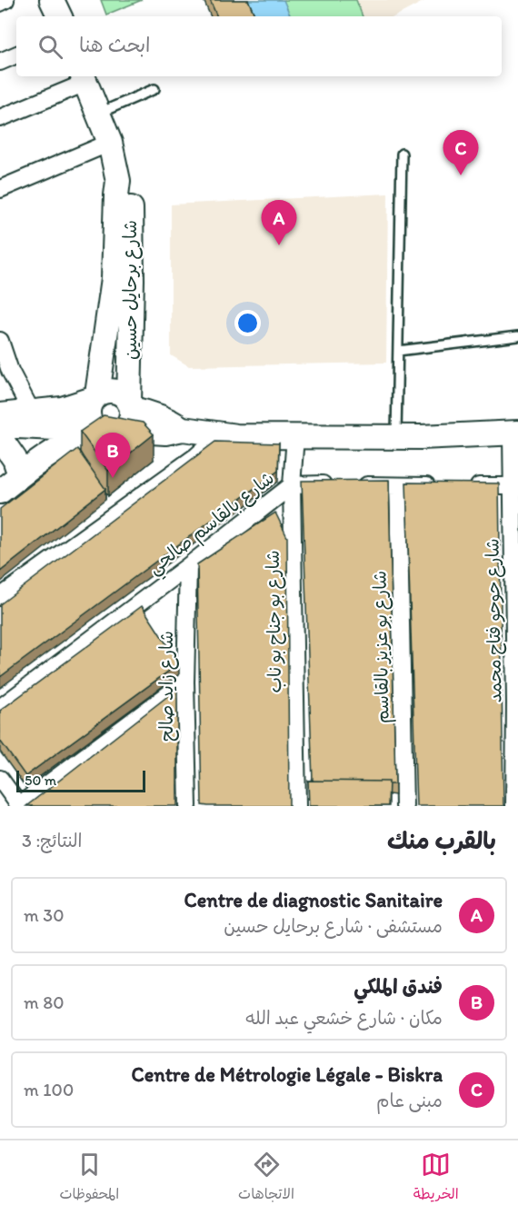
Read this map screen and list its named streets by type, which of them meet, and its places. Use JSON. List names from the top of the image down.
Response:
{
  "streets": {
    "street": [
      "شارع برحايل حسين",
      "شارع بالقاسم صالحي",
      "شارع حوحو فتاح محمد",
      "شارع بو جناح بو ناب",
      "شارع بو عزيز بالقاسم",
      "شارع زايد صالح"
    ]
  },
  "crossings": [
    ["شارع بالقاسم صالحي", "شارع بو جناح بو ناب"],
    ["شارع بالقاسم صالحي", "شارع بو عزيز بالقاسم"],
    ["شارع بالقاسم صالحي", "شارع زايد صالح"]
  ],
  "scale_bar": "50 m",
  "page": {
    "search": "ابحث هنا",
    "pins": ["C", "A", "B"],
    "scale": "50 m",
    "heading": ["بالقرب منك", "النتائج: 3"],
    "list": [
      {
        "mark": "A",
        "name": "Centre de diagnostic Sanitaire",
        "note": "مستشفى · شارع برحايل حسين",
        "value": "30 m"
      },
      {
        "mark": "B",
        "name": "فندق الملكي",
        "note": "مكان · شارع خشعي عبد الله",
        "value": "80 m"
      },
      {
        "mark": "C",
        "name": "Centre de Métrologie Légale - Biskra",
        "note": "مبنى عام",
        "value": "100 m"
      }
    ],
    "nav": ["الخريطة", "الاتجاهات", "المحفوظات"]
  }
}
